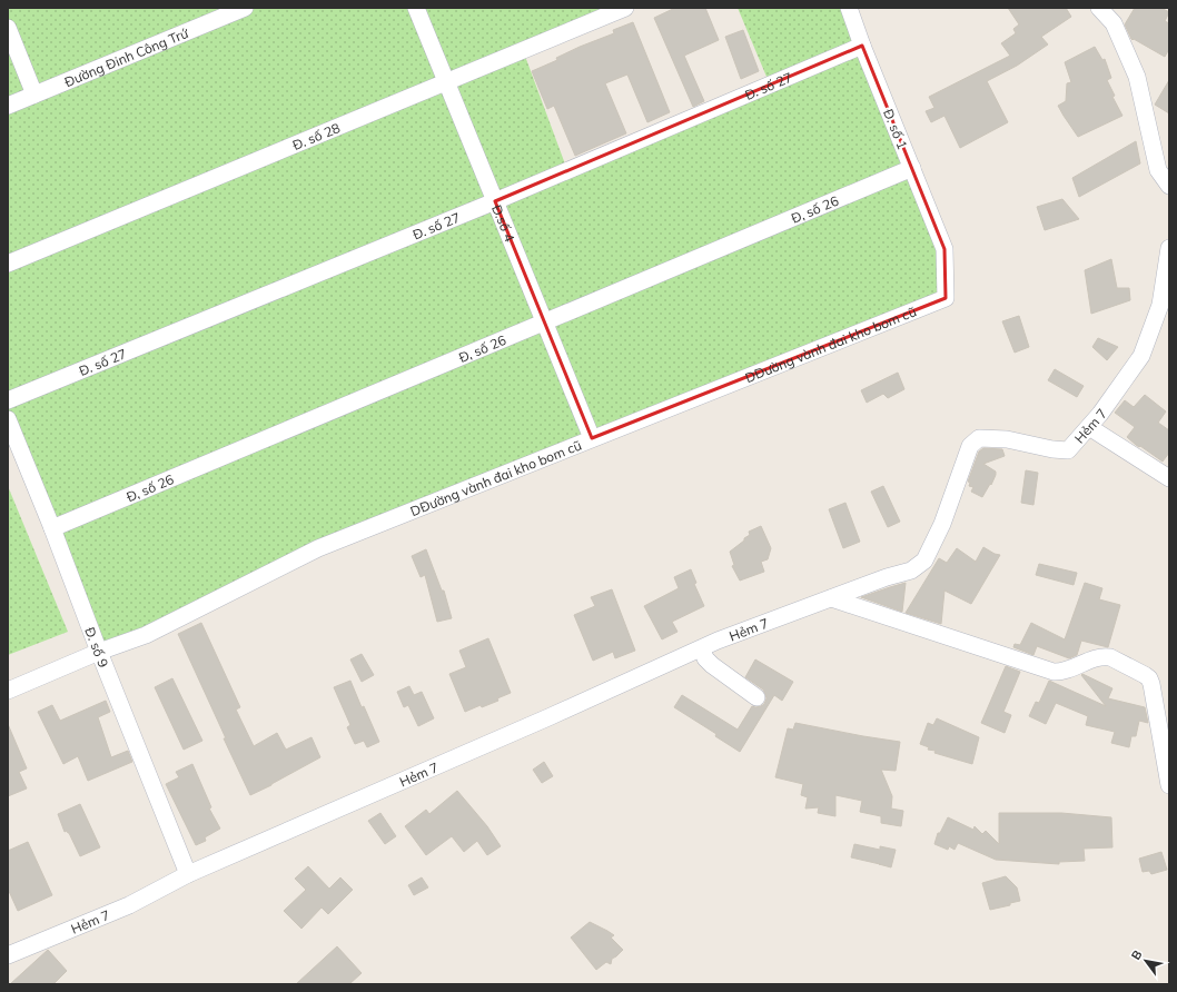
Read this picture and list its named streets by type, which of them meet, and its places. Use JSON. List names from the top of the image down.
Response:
{
  "streets": {
    "street": [
      "Đường Đinh Công Trứ",
      "Đ. số 27",
      "Đ. số 1",
      "Đ. số 28",
      "Đ, số 26",
      "Đ.số 4",
      "DĐường vành đai kho bom cũ",
      "Hẻm 7",
      "Đ. số 9"
    ]
  },
  "crossings": [
    ["Đ. số 27", "Đ. số 1"],
    ["Đ. số 27", "Đ.số 4"],
    ["Đ. số 1", "Đ, số 26"],
    ["Đ. số 1", "DĐường vành đai kho bom cũ"],
    ["Đ. số 28", "Đ.số 4"],
    ["Đ, số 26", "Đ.số 4"],
    ["Đ, số 26", "Đ. số 9"],
    ["Đ.số 4", "DĐường vành đai kho bom cũ"],
    ["DĐường vành đai kho bom cũ", "Đ. số 9"],
    ["Hẻm 7", "Đ. số 9"]
  ],
  "north": "top left"
}
